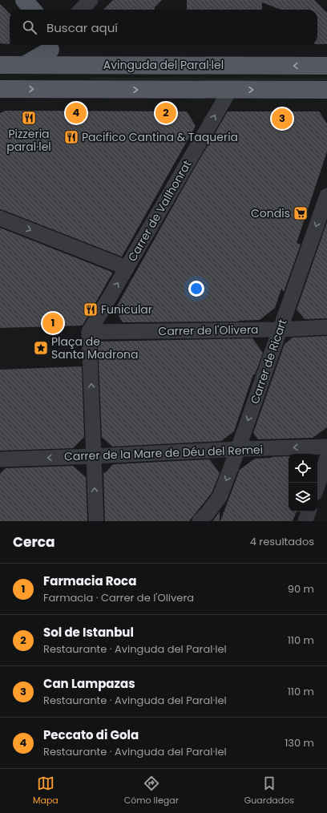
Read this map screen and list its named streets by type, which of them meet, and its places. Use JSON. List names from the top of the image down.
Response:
{
  "streets": {
    "main road": ["Avinguda del Paral·lel"],
    "street": [
      "Carrer de Vallhonrat",
      "Carrer de l'Olivera",
      "Carrer de Ricart",
      "Carrer de la Mare de Déu del Remei"
    ]
  },
  "crossings": [
    ["Carrer de Vallhonrat", "Carrer de l'Olivera"],
    ["Carrer de l'Olivera", "Carrer de Ricart"],
    ["Carrer de Ricart", "Carrer de la Mare de Déu del Remei"]
  ],
  "one_way": ["Carrer de Vallhonrat", "Carrer de Ricart", "Carrer de la Mare de Déu del Remei"],
  "places": {
    "restaurant": ["Pizzeria paral·lel", "Pacifico Cantina & Taqueria", "Funicular"],
    "supermarket": ["Condis"],
    "place": ["Plaça de Santa Madrona"]
  },
  "page": {
    "search": "Buscar aquí",
    "pins": [
      "2",
      "4",
      "3",
      "1"
    ],
    "heading": ["Cerca", "4 resultados"],
    "list": [
      {
        "mark": "1",
        "name": "Farmacia Roca",
        "note": "Farmacia · Carrer de l'Olivera",
        "value": "90 m"
      },
      {
        "mark": "2",
        "name": "Sol de Istanbul",
        "note": "Restaurante · Avinguda del Paral·lel",
        "value": "110 m"
      },
      {
        "mark": "3",
        "name": "Can Lampazas",
        "note": "Restaurante · Avinguda del Paral·lel",
        "value": "110 m"
      },
      {
        "mark": "4",
        "name": "Peccato di Gola",
        "note": "Restaurante · Avinguda del Paral·lel",
        "value": "130 m"
      }
    ],
    "nav": ["Mapa", "Cómo llegar", "Guardados"]
  }
}
